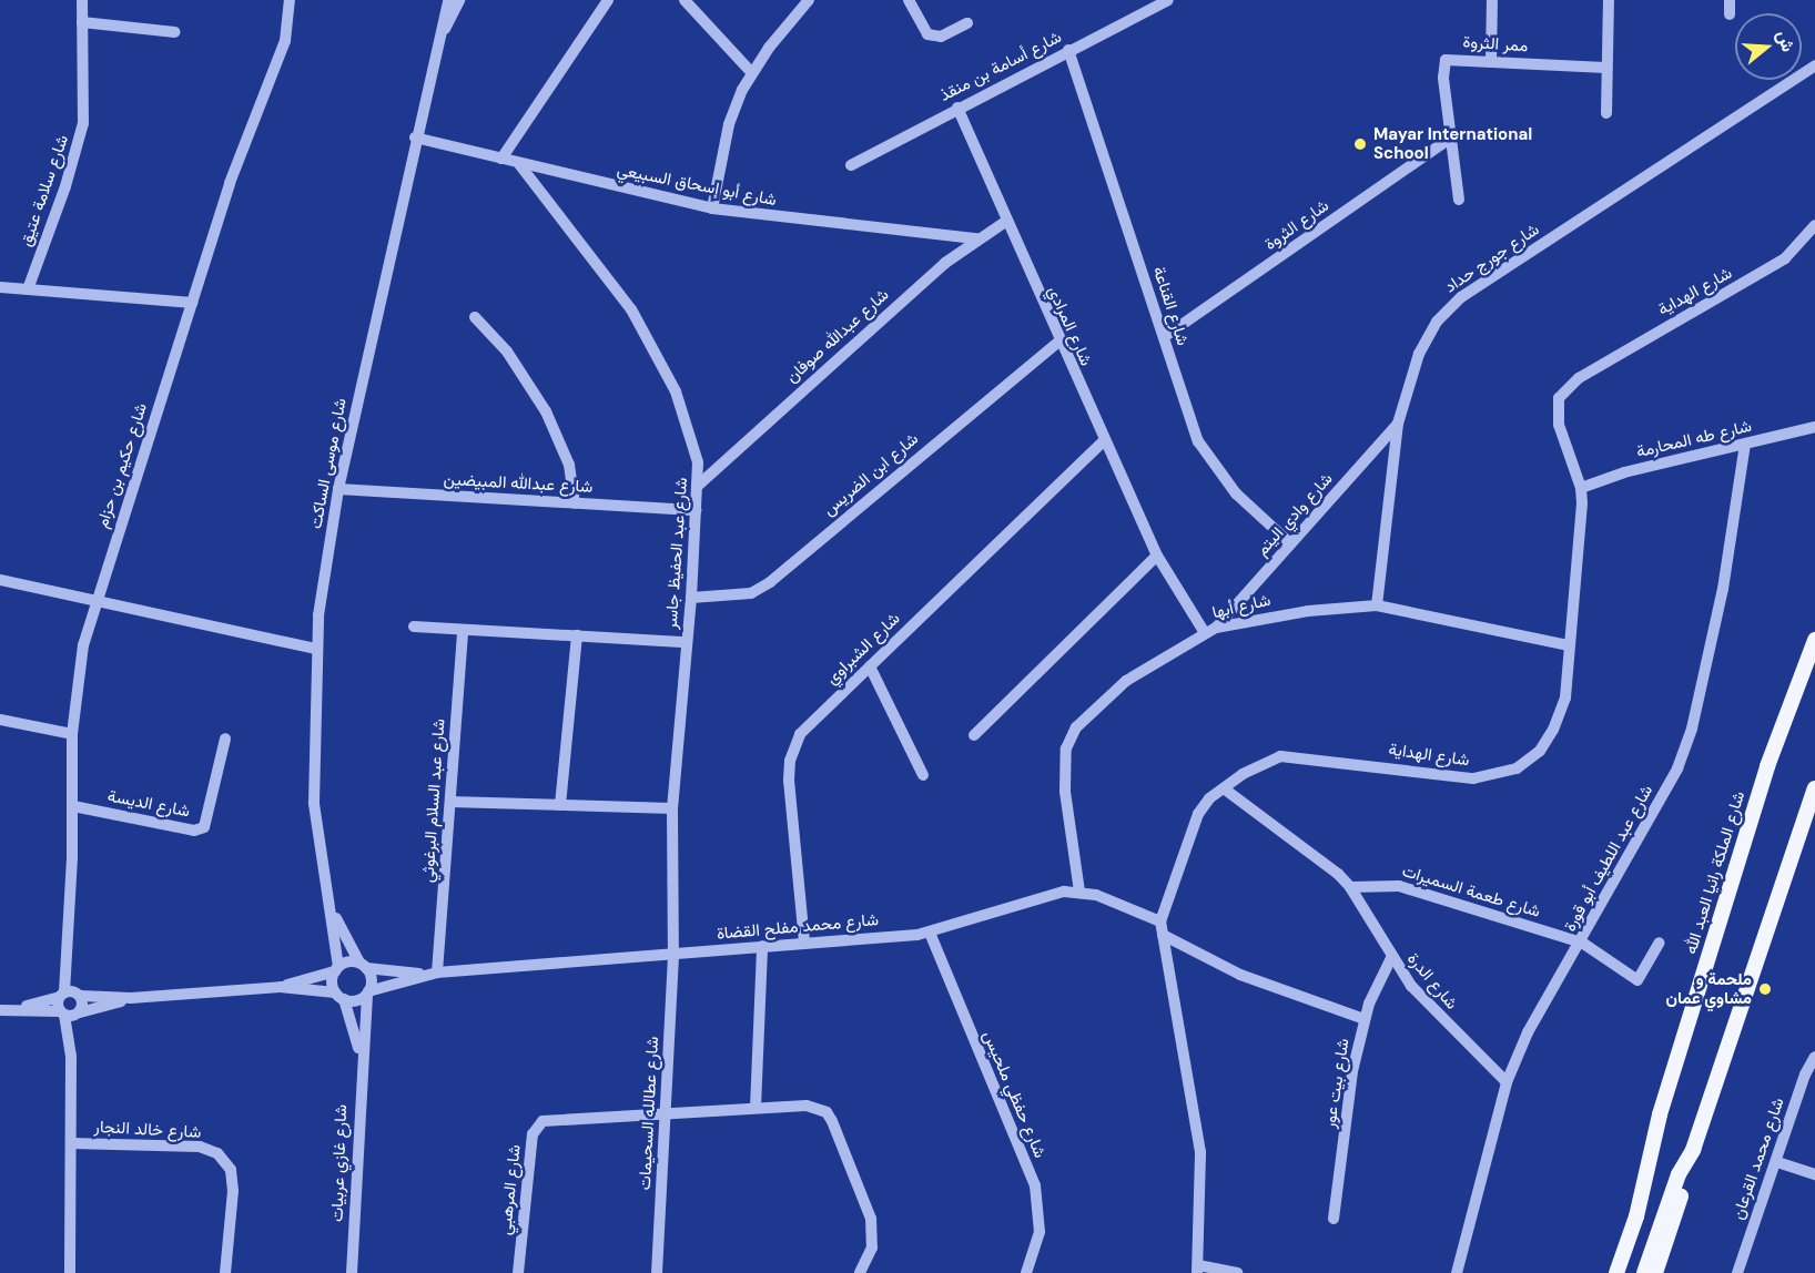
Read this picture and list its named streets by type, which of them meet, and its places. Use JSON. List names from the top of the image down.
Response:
{
  "streets": {
    "main road": ["شارع الملكة رانيا العبد الله"],
    "street": [
      "ممر الثروة",
      "شارع أسامة بن منقذ",
      "شارع أبو إسحاق السبيعي",
      "شارع سلامة عتيق",
      "شارع الثروة",
      "شارع جورج حداد",
      "شارع الهداية",
      "شارع القناعة",
      "شارع المرادي",
      "شارع عبدالله صوفان",
      "شارع طه المحارمة",
      "شارع موسى الساكت",
      "شارع حكيم بن حزام",
      "شارع ابن الضريس",
      "شارع عبدالله المبيضين",
      "شارع وادي اليتم",
      "شارع عبد الحفيظ جاسر",
      "شارع أبها",
      "شارع الشبراوي",
      "شارع عبد السلام البرغوثي",
      "شارع الديسة",
      "شارع عبد اللطيف أبو قورة",
      "شارع طعمة السميرات",
      "شارع محمد مفلح القضاة",
      "شارع الدرة",
      "شارع بيت عور",
      "شارع حفظي ملحيس",
      "شارع عطالله السحيمات",
      "شارع خالد النجار",
      "شارع محمد القرعان",
      "شارع غازي عربيات",
      "شارع المرهبي"
    ]
  },
  "crossings": [
    ["ممر الثروة", "شارع الثروة"],
    ["شارع أسامة بن منقذ", "شارع القناعة"],
    ["شارع أسامة بن منقذ", "شارع المرادي"],
    ["شارع أبو إسحاق السبيعي", "شارع عبدالله صوفان"],
    ["شارع أبو إسحاق السبيعي", "شارع موسى الساكت"],
    ["شارع أبو إسحاق السبيعي", "شارع عبد الحفيظ جاسر"],
    ["شارع الثروة", "شارع القناعة"],
    ["شارع جورج حداد", "شارع وادي اليتم"],
    ["شارع جورج حداد", "شارع أبها"],
    ["شارع الهداية", "شارع طه المحارمة"],
    ["شارع الهداية", "شارع أبها"],
    ["شارع الهداية", "شارع محمد مفلح القضاة"],
    ["شارع القناعة", "شارع وادي اليتم"],
    ["شارع المرادي", "شارع عبدالله صوفان"],
    ["شارع المرادي", "شارع ابن الضريس"],
    ["شارع المرادي", "شارع وادي اليتم"],
    ["شارع المرادي", "شارع أبها"],
    ["شارع المرادي", "شارع الشبراوي"],
    ["شارع عبدالله صوفان", "شارع عبد الحفيظ جاسر"],
    ["شارع طه المحارمة", "شارع عبد اللطيف أبو قورة"],
    ["شارع موسى الساكت", "شارع عبدالله المبيضين"],
    ["شارع موسى الساكت", "شارع محمد مفلح القضاة"],
    ["شارع موسى الساكت", "شارع غازي عربيات"],
    ["شارع حكيم بن حزام", "شارع الديسة"],
    ["شارع ابن الضريس", "شارع عبد الحفيظ جاسر"],
    ["شارع عبدالله المبيضين", "شارع عبد الحفيظ جاسر"],
    ["شارع وادي اليتم", "شارع أبها"],
    ["شارع عبد الحفيظ جاسر", "شارع محمد مفلح القضاة"],
    ["شارع عبد الحفيظ جاسر", "شارع عطالله السحيمات"],
    ["شارع أبها", "شارع محمد مفلح القضاة"],
    ["شارع الشبراوي", "شارع محمد مفلح القضاة"],
    ["شارع عبد السلام البرغوثي", "شارع محمد مفلح القضاة"],
    ["شارع عبد اللطيف أبو قورة", "شارع طعمة السميرات"],
    ["شارع عبد اللطيف أبو قورة", "شارع الدرة"],
    ["شارع طعمة السميرات", "شارع الدرة"],
    ["شارع محمد مفلح القضاة", "شارع حفظي ملحيس"],
    ["شارع محمد مفلح القضاة", "شارع عطالله السحيمات"],
    ["شارع محمد مفلح القضاة", "شارع غازي عربيات"],
    ["شارع الدرة", "شارع بيت عور"],
    ["شارع عطالله السحيمات", "شارع المرهبي"]
  ],
  "places": ["Mayar International School", "ملحمة و مشاوي عمان"],
  "north": "right"
}
